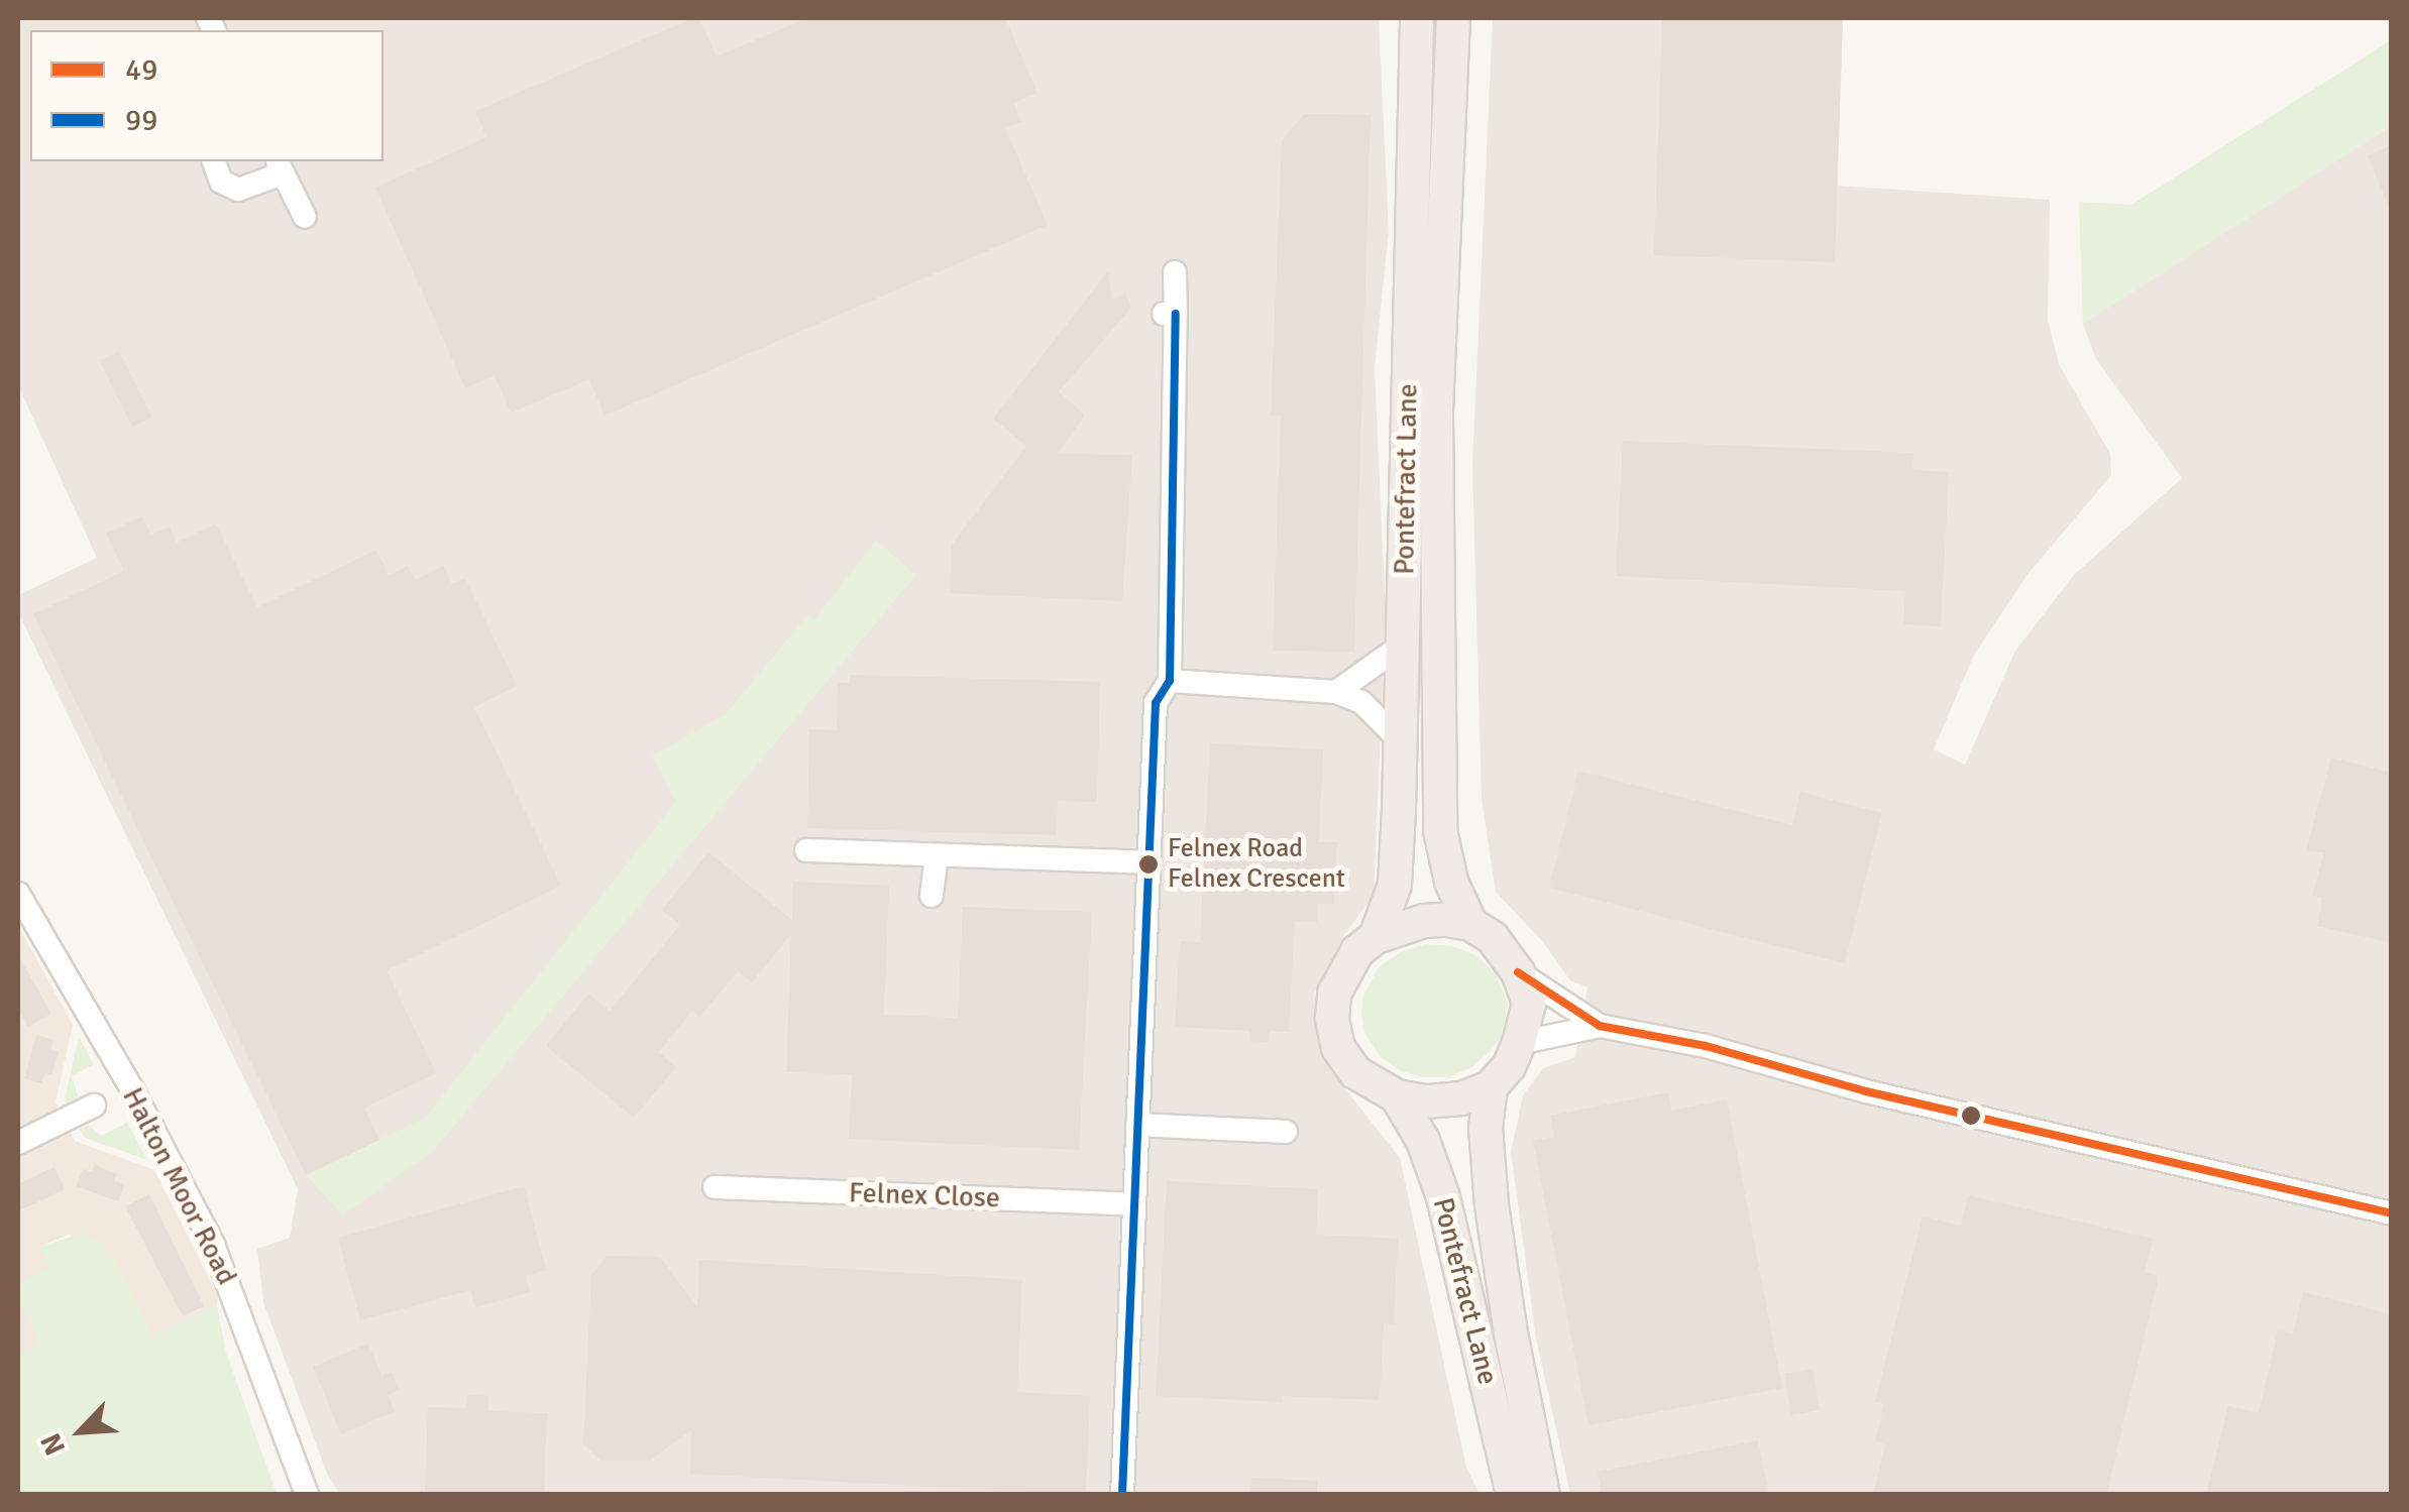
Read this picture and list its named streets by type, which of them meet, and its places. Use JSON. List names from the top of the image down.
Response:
{
  "streets": {
    "highway": ["Pontefract Lane"],
    "street": ["Halton Moor Road", "Felnex Close"]
  },
  "places": ["Felnex Road Felnex Crescent"],
  "lines": ["transit line 99", "transit line 49"],
  "legend": ["49", "99"],
  "north": "bottom left"
}
